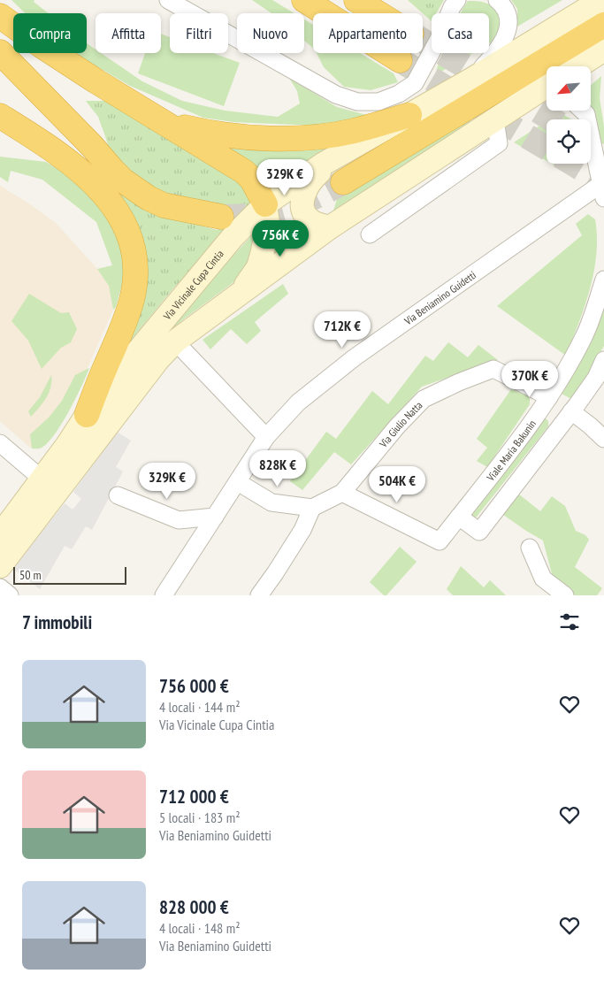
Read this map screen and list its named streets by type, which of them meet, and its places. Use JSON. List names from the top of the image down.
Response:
{
  "streets": {
    "main road": ["Via Vicinale Cupa Cintia"],
    "street": ["Via Beniamino Guidetti", "Via Giulio Natta", "Viale Maria Bakunin"]
  },
  "crossings": [
    ["Via Giulio Natta", "Viale Maria Bakunin"]
  ],
  "scale_bar": "50 m",
  "north": "bottom left",
  "page": {
    "chip": [
      "Compra",
      "Affitta",
      "Filtri",
      "Nuovo",
      "Appartamento",
      "Casa"
    ],
    "price": [
      "329K €",
      "756K €",
      "712K €",
      "370K €",
      "828K €",
      "329K €",
      "504K €"
    ],
    "scale": "50 m",
    "heading": "7 immobili",
    "list": [
      {
        "name": "756 000 €",
        "note": "4 locali · 144 m² · Via Vicinale Cupa Cintia"
      },
      {
        "name": "712 000 €",
        "note": "5 locali · 183 m² · Via Beniamino Guidetti"
      },
      {
        "name": "828 000 €",
        "note": "4 locali · 148 m² · Via Beniamino Guidetti"
      }
    ]
  }
}
